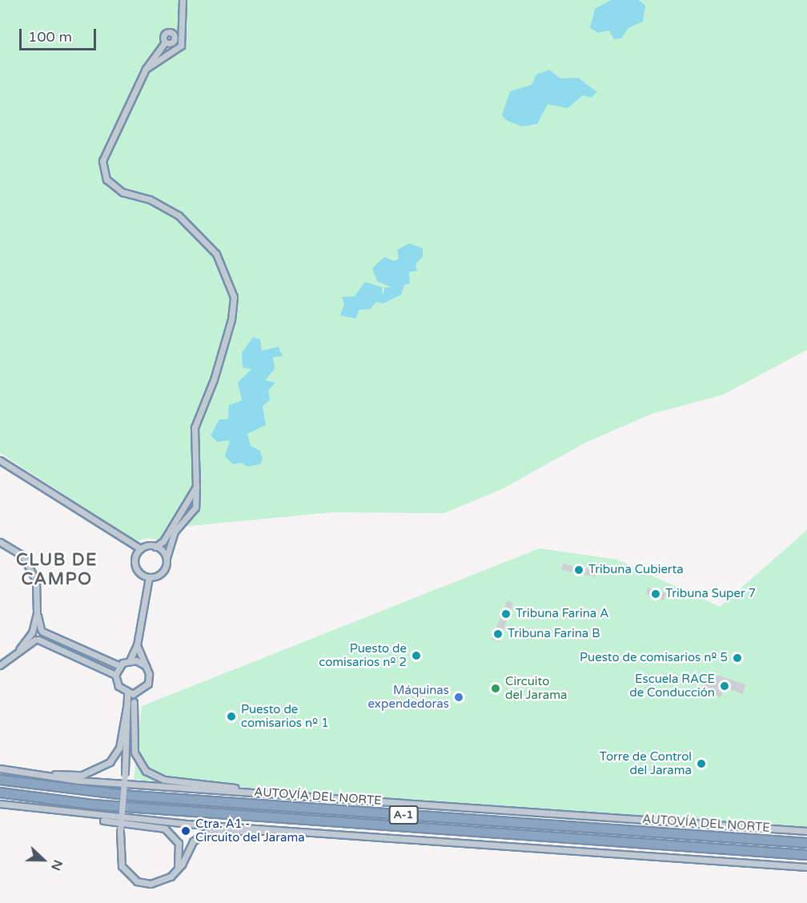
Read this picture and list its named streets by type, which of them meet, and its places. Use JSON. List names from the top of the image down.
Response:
{
  "streets": {
    "highway": ["AUTOVÍA DEL NORTE", "A-1"]
  },
  "districts": ["CLUB DE CAMPO"],
  "places": [
    "Tribuna Cubierta",
    "Tribuna Super 7",
    "Tribuna Farina A",
    "Tribuna Farina B",
    "Puesto de comisarios nº 2",
    "Puesto de comisarios nº 5",
    "Escuela RACE de Conducción",
    "Circuito del Jarama",
    "Máquinas expendedoras",
    "Puesto de comisarios nº 1",
    "Torre de Control del Jarama",
    "Ctra. A1 - Circuito del Jarama"
  ],
  "scale_bar": "100 m",
  "north": "right"
}
